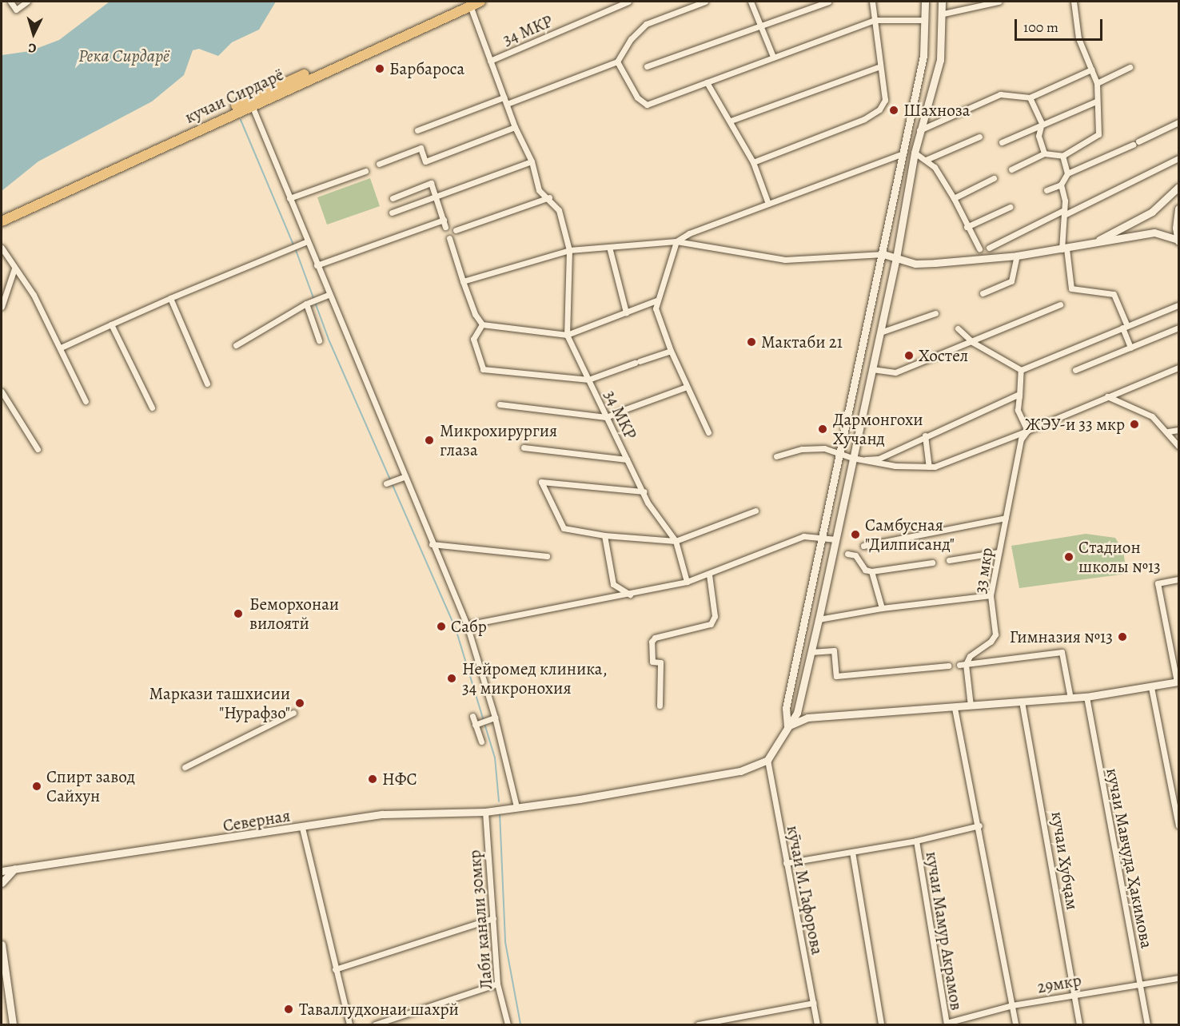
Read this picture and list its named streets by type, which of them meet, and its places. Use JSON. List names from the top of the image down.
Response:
{
  "streets": {
    "main road": ["Северная"],
    "street": [
      "34 МКР",
      "33 мкр",
      "кучаи Мавҷуда Ҳакимова",
      "кучаи Хубҷам",
      "кӯчаи М.Гафорова",
      "Лаби канали 30мкр",
      "кучаи Мамур Акрамов",
      "29мкр"
    ]
  },
  "crossings": [
    ["Северная", "кӯчаи М.Гафорова"],
    ["Северная", "Лаби канали 30мкр"],
    ["кучаи Мавҷуда Ҳакимова", "29мкр"],
    ["кучаи Хубҷам", "29мкр"],
    ["кучаи Мамур Акрамов", "29мкр"]
  ],
  "water": ["Река Сирдарё"],
  "places": [
    "Барбароса",
    "Шахноза",
    "Мактаби 21",
    "Хостел",
    "ЖЭУ-и 33 мкр",
    "Дармонгохи Хучанд",
    "Микрохирургия глаза",
    "Самбусная \"Дилписанд\"",
    "Стадион школы №13",
    "Беморхонаи вилоятй",
    "Сабр",
    "Гимназия №13",
    "Нейромед клиника, 34 микронохия",
    "Маркази ташхисии \"Нурафзо\"",
    "НФС",
    "Спирт завод Сайхун",
    "Таваллудхонаи шахрй"
  ],
  "scale_bar": "100 m",
  "north": "bottom"
}
